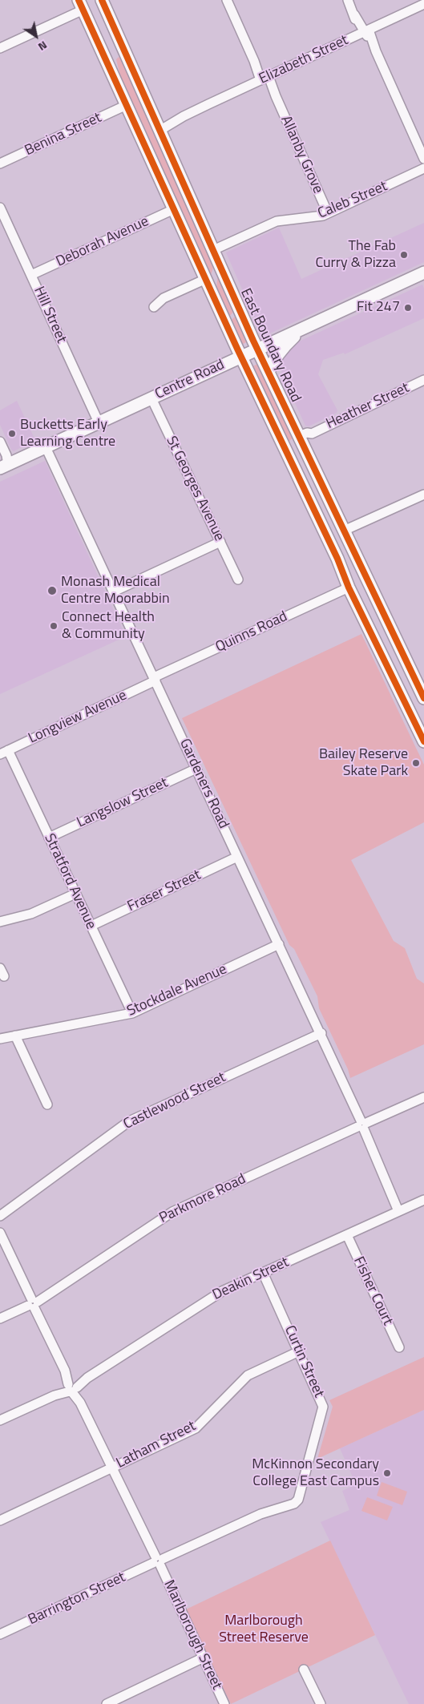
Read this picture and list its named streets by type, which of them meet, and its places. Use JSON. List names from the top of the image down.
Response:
{
  "streets": {
    "main road": ["East Boundary Road", "Centre Road"],
    "street": [
      "Elizabeth Street",
      "Benina Street",
      "Allanby Grove",
      "Caleb Street",
      "Deborah Avenue",
      "Hill Street",
      "Heather Street",
      "St Georges Avenue",
      "Quinns Road",
      "Longview Avenue",
      "Gardeners Road",
      "Langslow Street",
      "Stratford Avenue",
      "Fraser Street",
      "Stockdale Avenue",
      "Castlewood Street",
      "Parkmore Road",
      "Deakin Street",
      "Fisher Court",
      "Curtin Street",
      "Latham Street",
      "Barrington Street",
      "Marlborough Street"
    ]
  },
  "crossings": [
    ["Elizabeth Street", "Allanby Grove"],
    ["Elizabeth Street", "East Boundary Road"],
    ["Allanby Grove", "Caleb Street"],
    ["Caleb Street", "East Boundary Road"],
    ["Deborah Avenue", "Hill Street"],
    ["Hill Street", "Centre Road"],
    ["East Boundary Road", "Centre Road"],
    ["East Boundary Road", "Heather Street"],
    ["Centre Road", "St Georges Avenue"],
    ["Centre Road", "Gardeners Road"],
    ["Quinns Road", "Longview Avenue"],
    ["Quinns Road", "Gardeners Road"],
    ["Longview Avenue", "Gardeners Road"],
    ["Longview Avenue", "Stratford Avenue"],
    ["Gardeners Road", "Langslow Street"],
    ["Gardeners Road", "Fraser Street"],
    ["Gardeners Road", "Stockdale Avenue"],
    ["Gardeners Road", "Castlewood Street"],
    ["Gardeners Road", "Parkmore Road"],
    ["Gardeners Road", "Deakin Street"],
    ["Langslow Street", "Stratford Avenue"],
    ["Stratford Avenue", "Fraser Street"],
    ["Stratford Avenue", "Stockdale Avenue"],
    ["Parkmore Road", "Marlborough Street"],
    ["Deakin Street", "Fisher Court"],
    ["Deakin Street", "Curtin Street"],
    ["Deakin Street", "Marlborough Street"],
    ["Curtin Street", "Latham Street"],
    ["Curtin Street", "Barrington Street"],
    ["Latham Street", "Marlborough Street"],
    ["Barrington Street", "Marlborough Street"]
  ],
  "parks": ["Marlborough Street Reserve"],
  "places": [
    "The Fab Curry & Pizza",
    "Fit 247",
    "Bucketts Early Learning Centre",
    "Monash Medical Centre Moorabbin",
    "Connect Health & Community",
    "Bailey Reserve Skate Park",
    "McKinnon Secondary College East Campus"
  ],
  "north": "bottom right"
}
